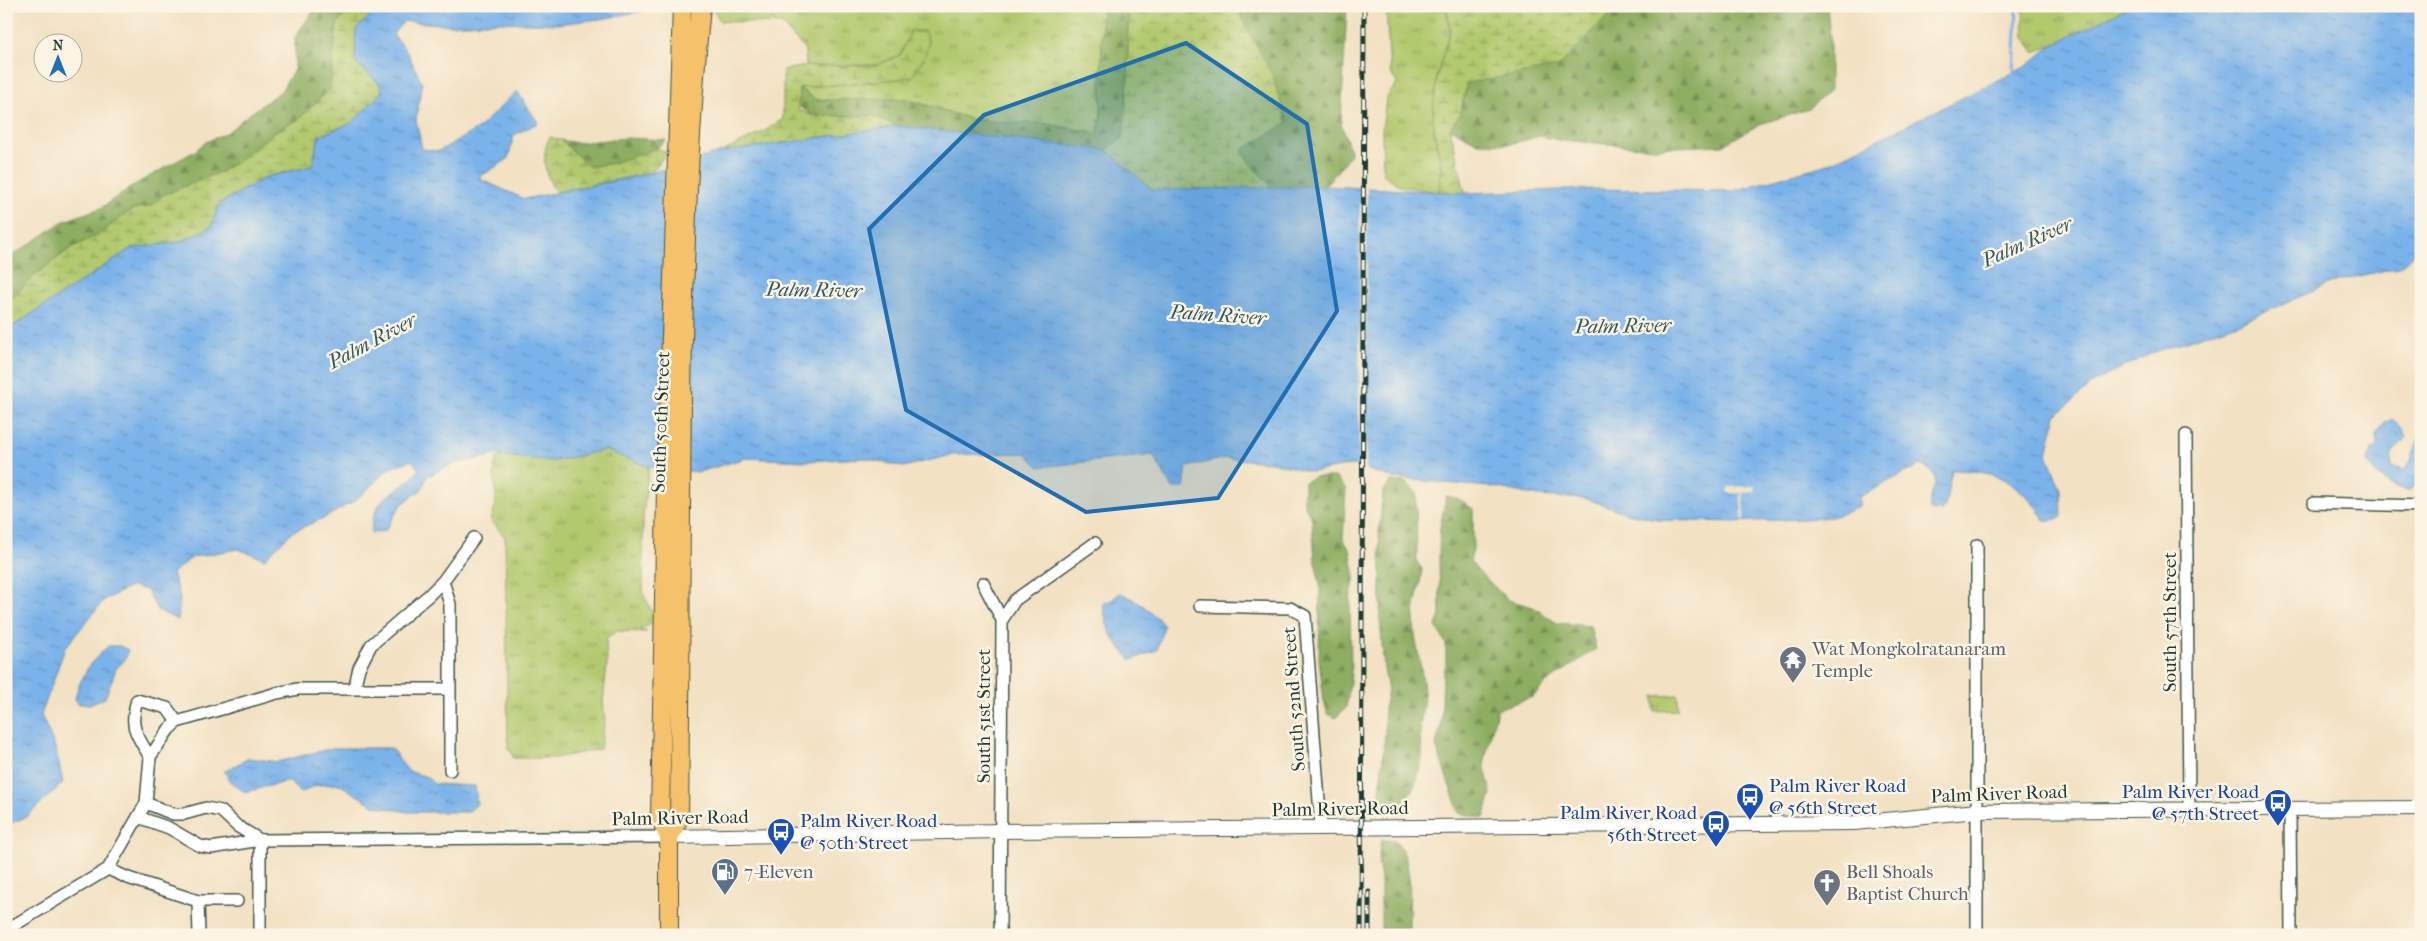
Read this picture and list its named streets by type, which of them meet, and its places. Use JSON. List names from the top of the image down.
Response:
{
  "streets": {
    "main road": ["South 50th Street"],
    "street": [
      "South 57th Street",
      "South 52nd Street",
      "South 51st Street",
      "Palm River Road"
    ]
  },
  "crossings": [
    ["South 50th Street", "Palm River Road"],
    ["South 57th Street", "Palm River Road"],
    ["South 52nd Street", "Palm River Road"],
    ["South 51st Street", "Palm River Road"]
  ],
  "water": ["Palm River"],
  "places": {
    "temple": ["Wat Mongkolratanaram Temple"],
    "bus stop": [
      "Palm River Road @ 56th Street",
      "Palm River Road @ 57th Street",
      "Palm River Road 56th Street",
      "Palm River Road @ 50th Street"
    ],
    "fuel station": ["7-Eleven"],
    "church": ["Bell Shoals Baptist Church"]
  },
  "north": "top"
}
